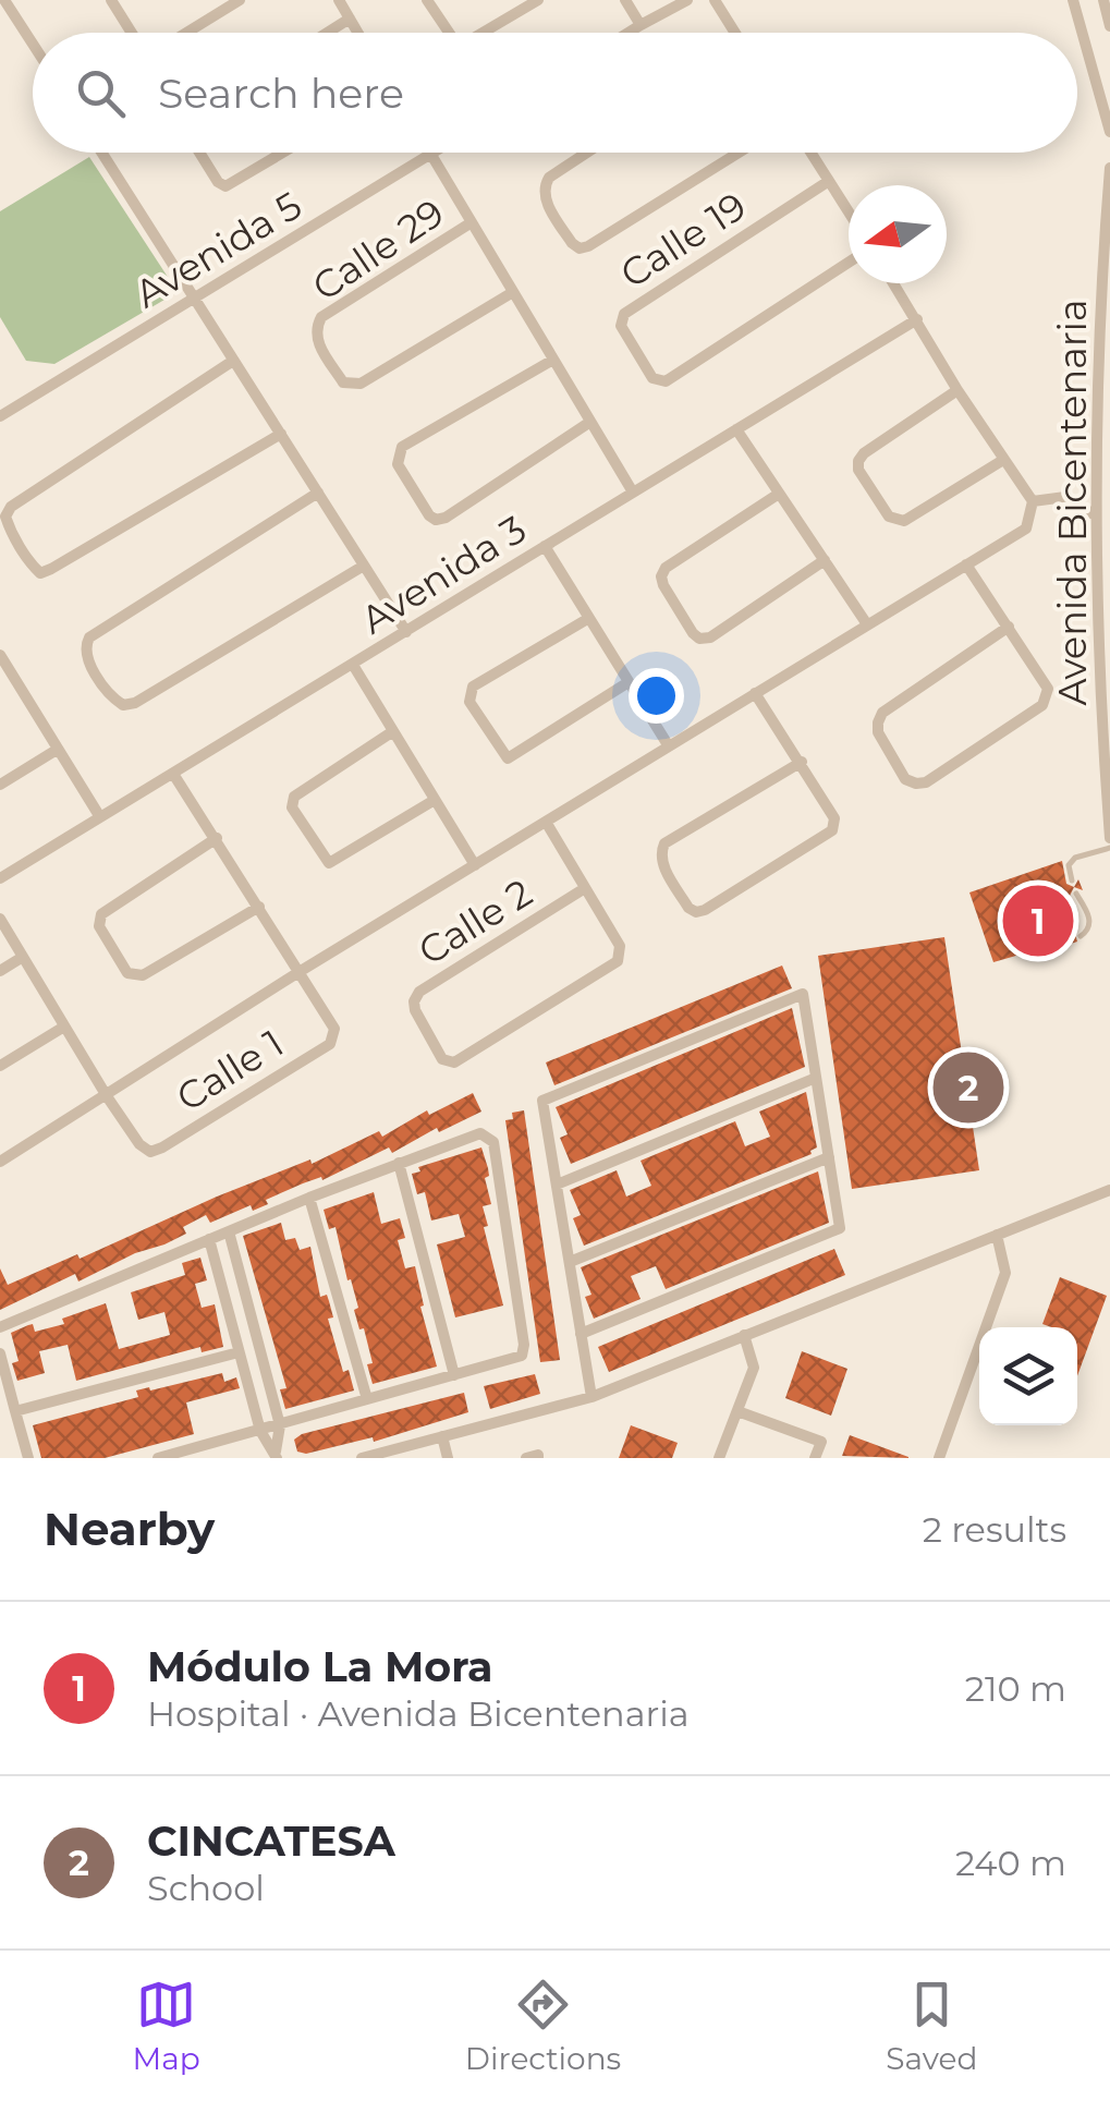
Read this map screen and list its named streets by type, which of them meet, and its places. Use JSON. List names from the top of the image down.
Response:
{
  "streets": {
    "street": [
      "Calle 19",
      "Avenida 5",
      "Calle 29",
      "Avenida Bicentenaria",
      "Avenida 3",
      "Calle 2",
      "Calle 1"
    ]
  },
  "north": "left",
  "page": {
    "search": "Search here",
    "pins": ["1", "2"],
    "heading": ["Nearby", "2 results"],
    "list": [
      {
        "mark": "1",
        "name": "Módulo La Mora",
        "note": "Hospital · Avenida Bicentenaria",
        "value": "210 m"
      },
      {
        "mark": "2",
        "name": "CINCATESA",
        "note": "School",
        "value": "240 m"
      }
    ],
    "nav": ["Map", "Directions", "Saved"]
  }
}
